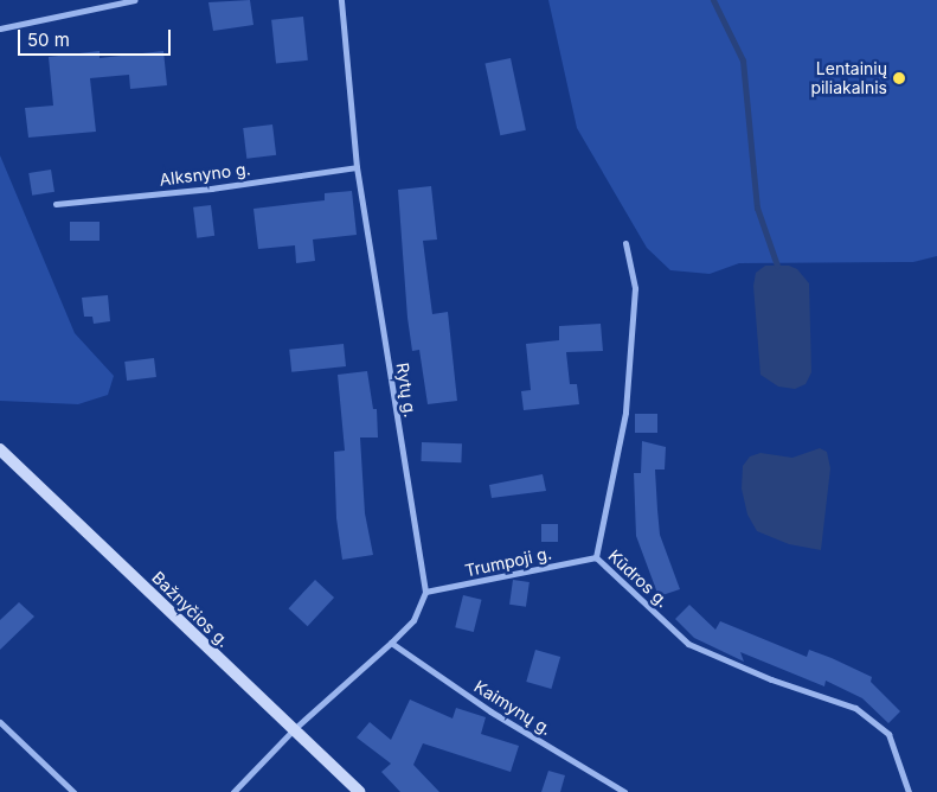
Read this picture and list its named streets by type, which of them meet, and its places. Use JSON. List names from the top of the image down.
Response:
{
  "streets": {
    "main road": ["Bažnyčios g."],
    "street": [
      "Alksnyno g.",
      "Rytų g.",
      "Trumpoji g.",
      "Kūdros g.",
      "Kaimynų g."
    ]
  },
  "crossings": [
    ["Alksnyno g.", "Rytų g."],
    ["Rytų g.", "Trumpoji g."],
    ["Trumpoji g.", "Kūdros g."]
  ],
  "places": ["Lentainių piliakalnis"],
  "scale_bar": "50 m"
}
